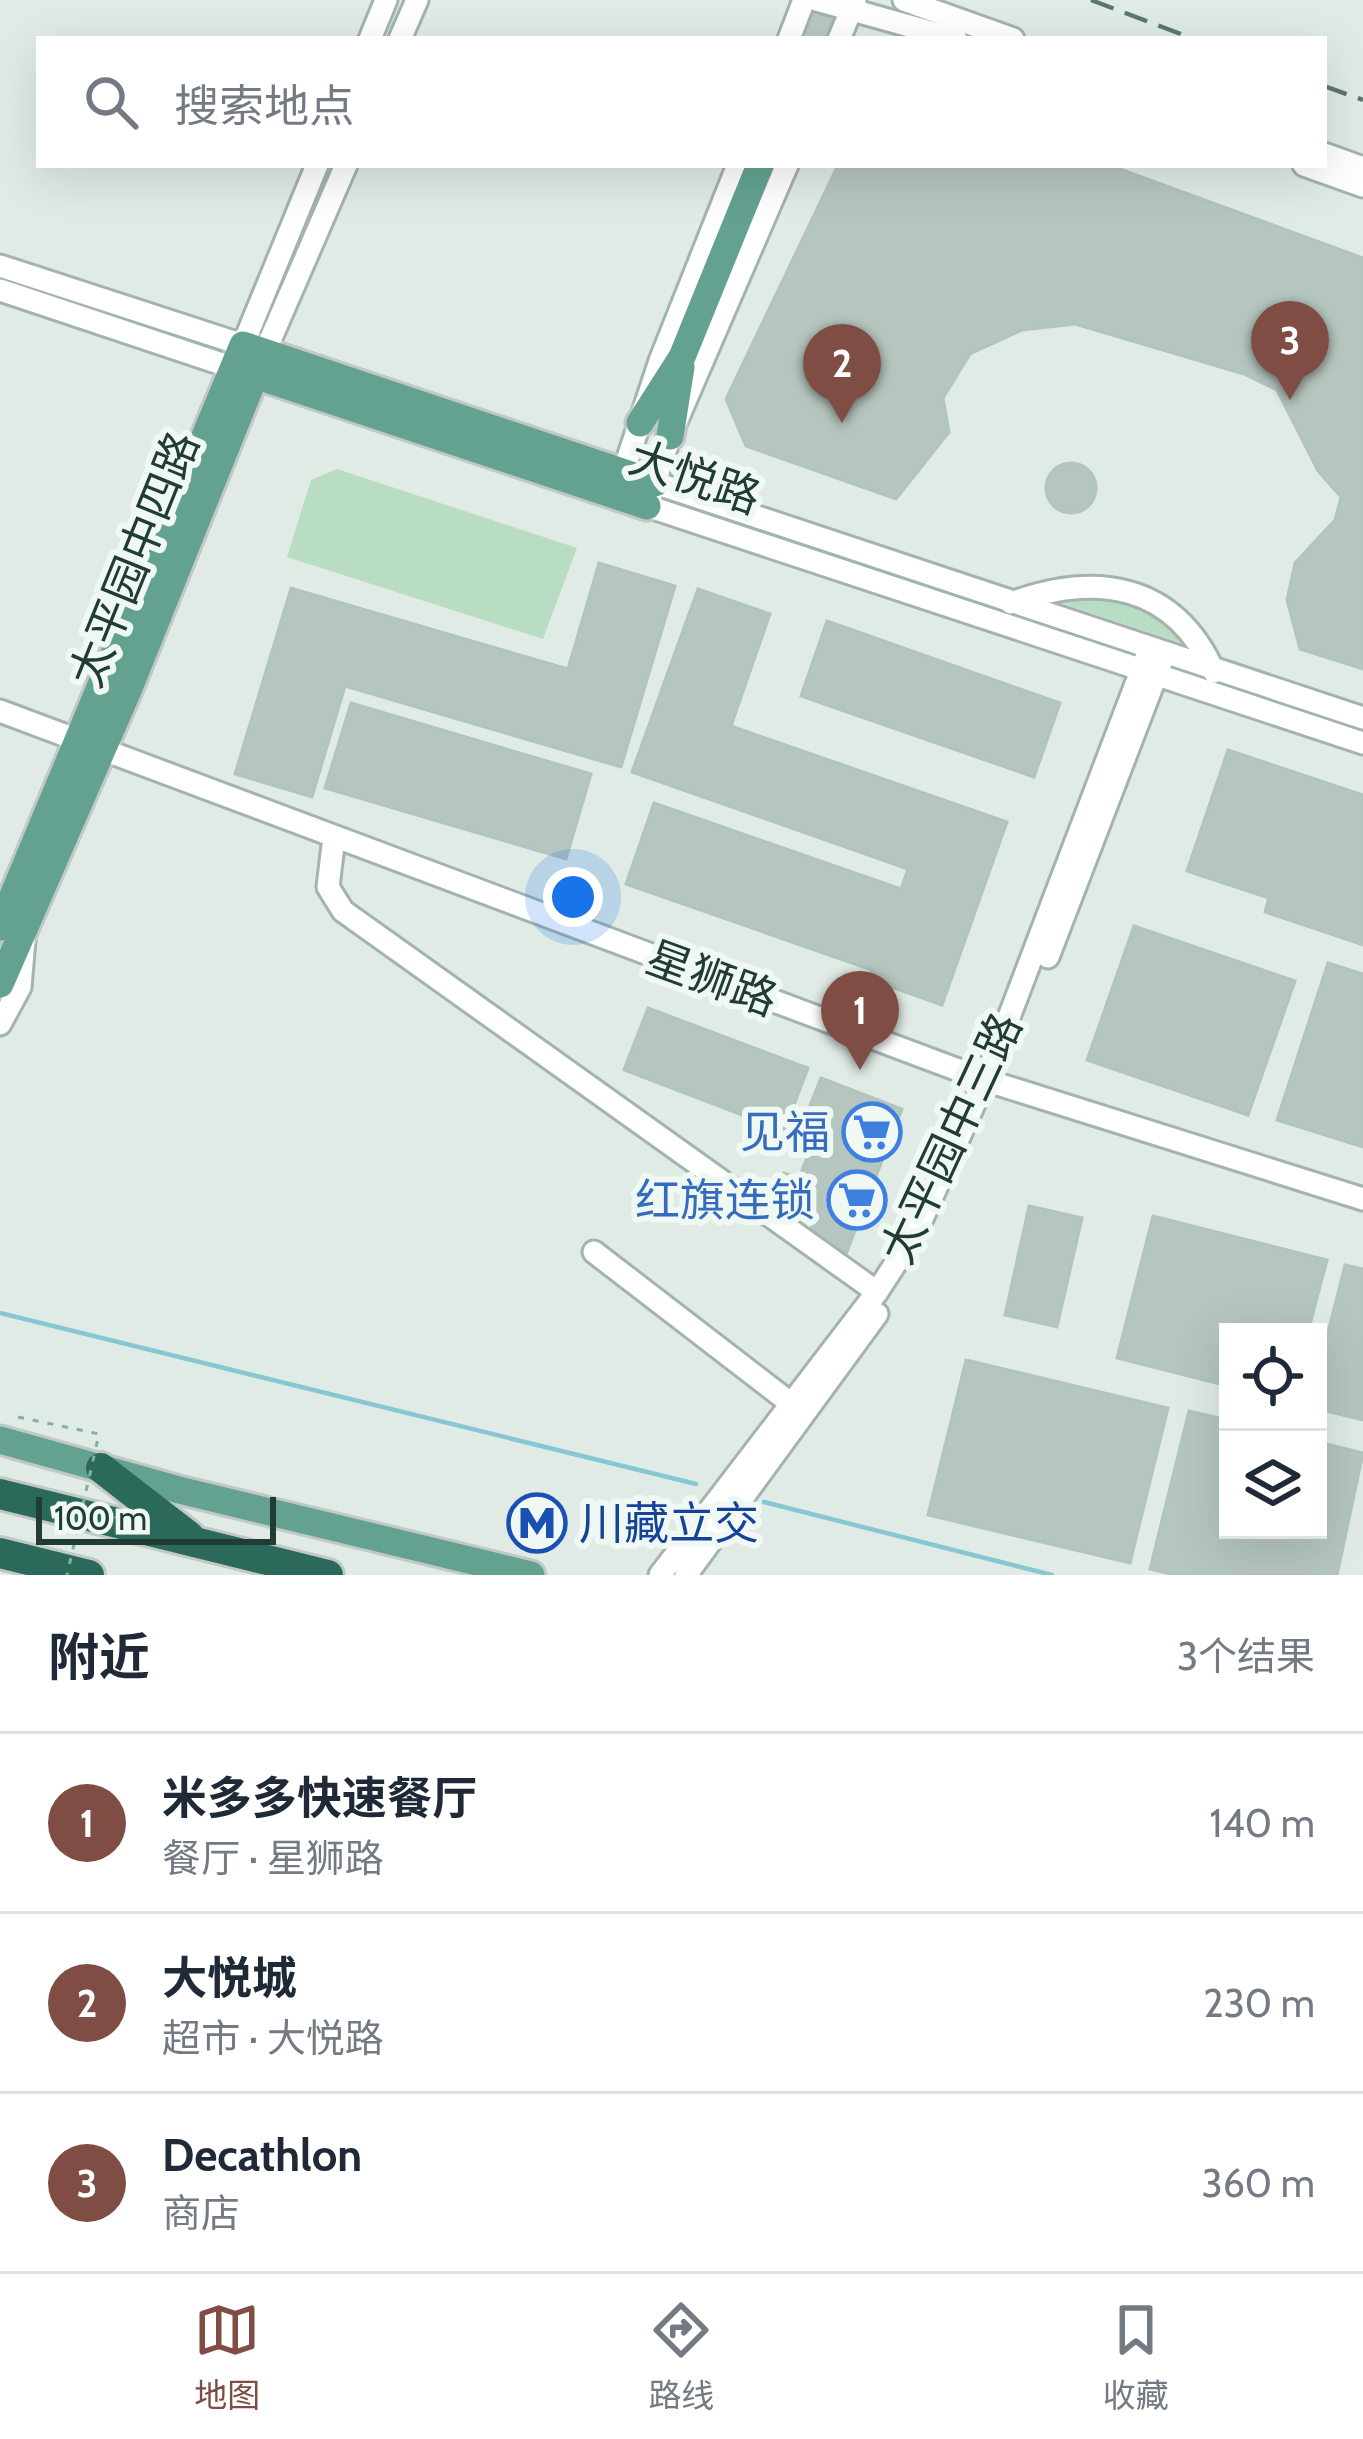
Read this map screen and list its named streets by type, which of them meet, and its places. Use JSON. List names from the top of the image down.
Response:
{
  "streets": {
    "main road": ["大悦路", "太平园中四路"],
    "street": ["星狮路", "太平园中三路"]
  },
  "crossings": [
    ["大悦路", "太平园中四路"],
    ["大悦路", "太平园中三路"],
    ["太平园中四路", "星狮路"],
    ["星狮路", "太平园中三路"]
  ],
  "places": {
    "supermarket": ["见福", "红旗连锁"],
    "metro station": ["川藏立交"]
  },
  "scale_bar": "100 m",
  "page": {
    "search": "搜索地点",
    "pins": ["3", "2", "1"],
    "scale": "100 m",
    "heading": ["附近", "3个结果"],
    "list": [
      {
        "mark": "1",
        "name": "米多多快速餐厅",
        "note": "餐厅 · 星狮路",
        "value": "140 m"
      },
      {
        "mark": "2",
        "name": "大悦城",
        "note": "超市 · 大悦路",
        "value": "230 m"
      },
      {
        "mark": "3",
        "name": "Decathlon",
        "note": "商店",
        "value": "360 m"
      }
    ],
    "nav": ["地图", "路线", "收藏"]
  }
}
